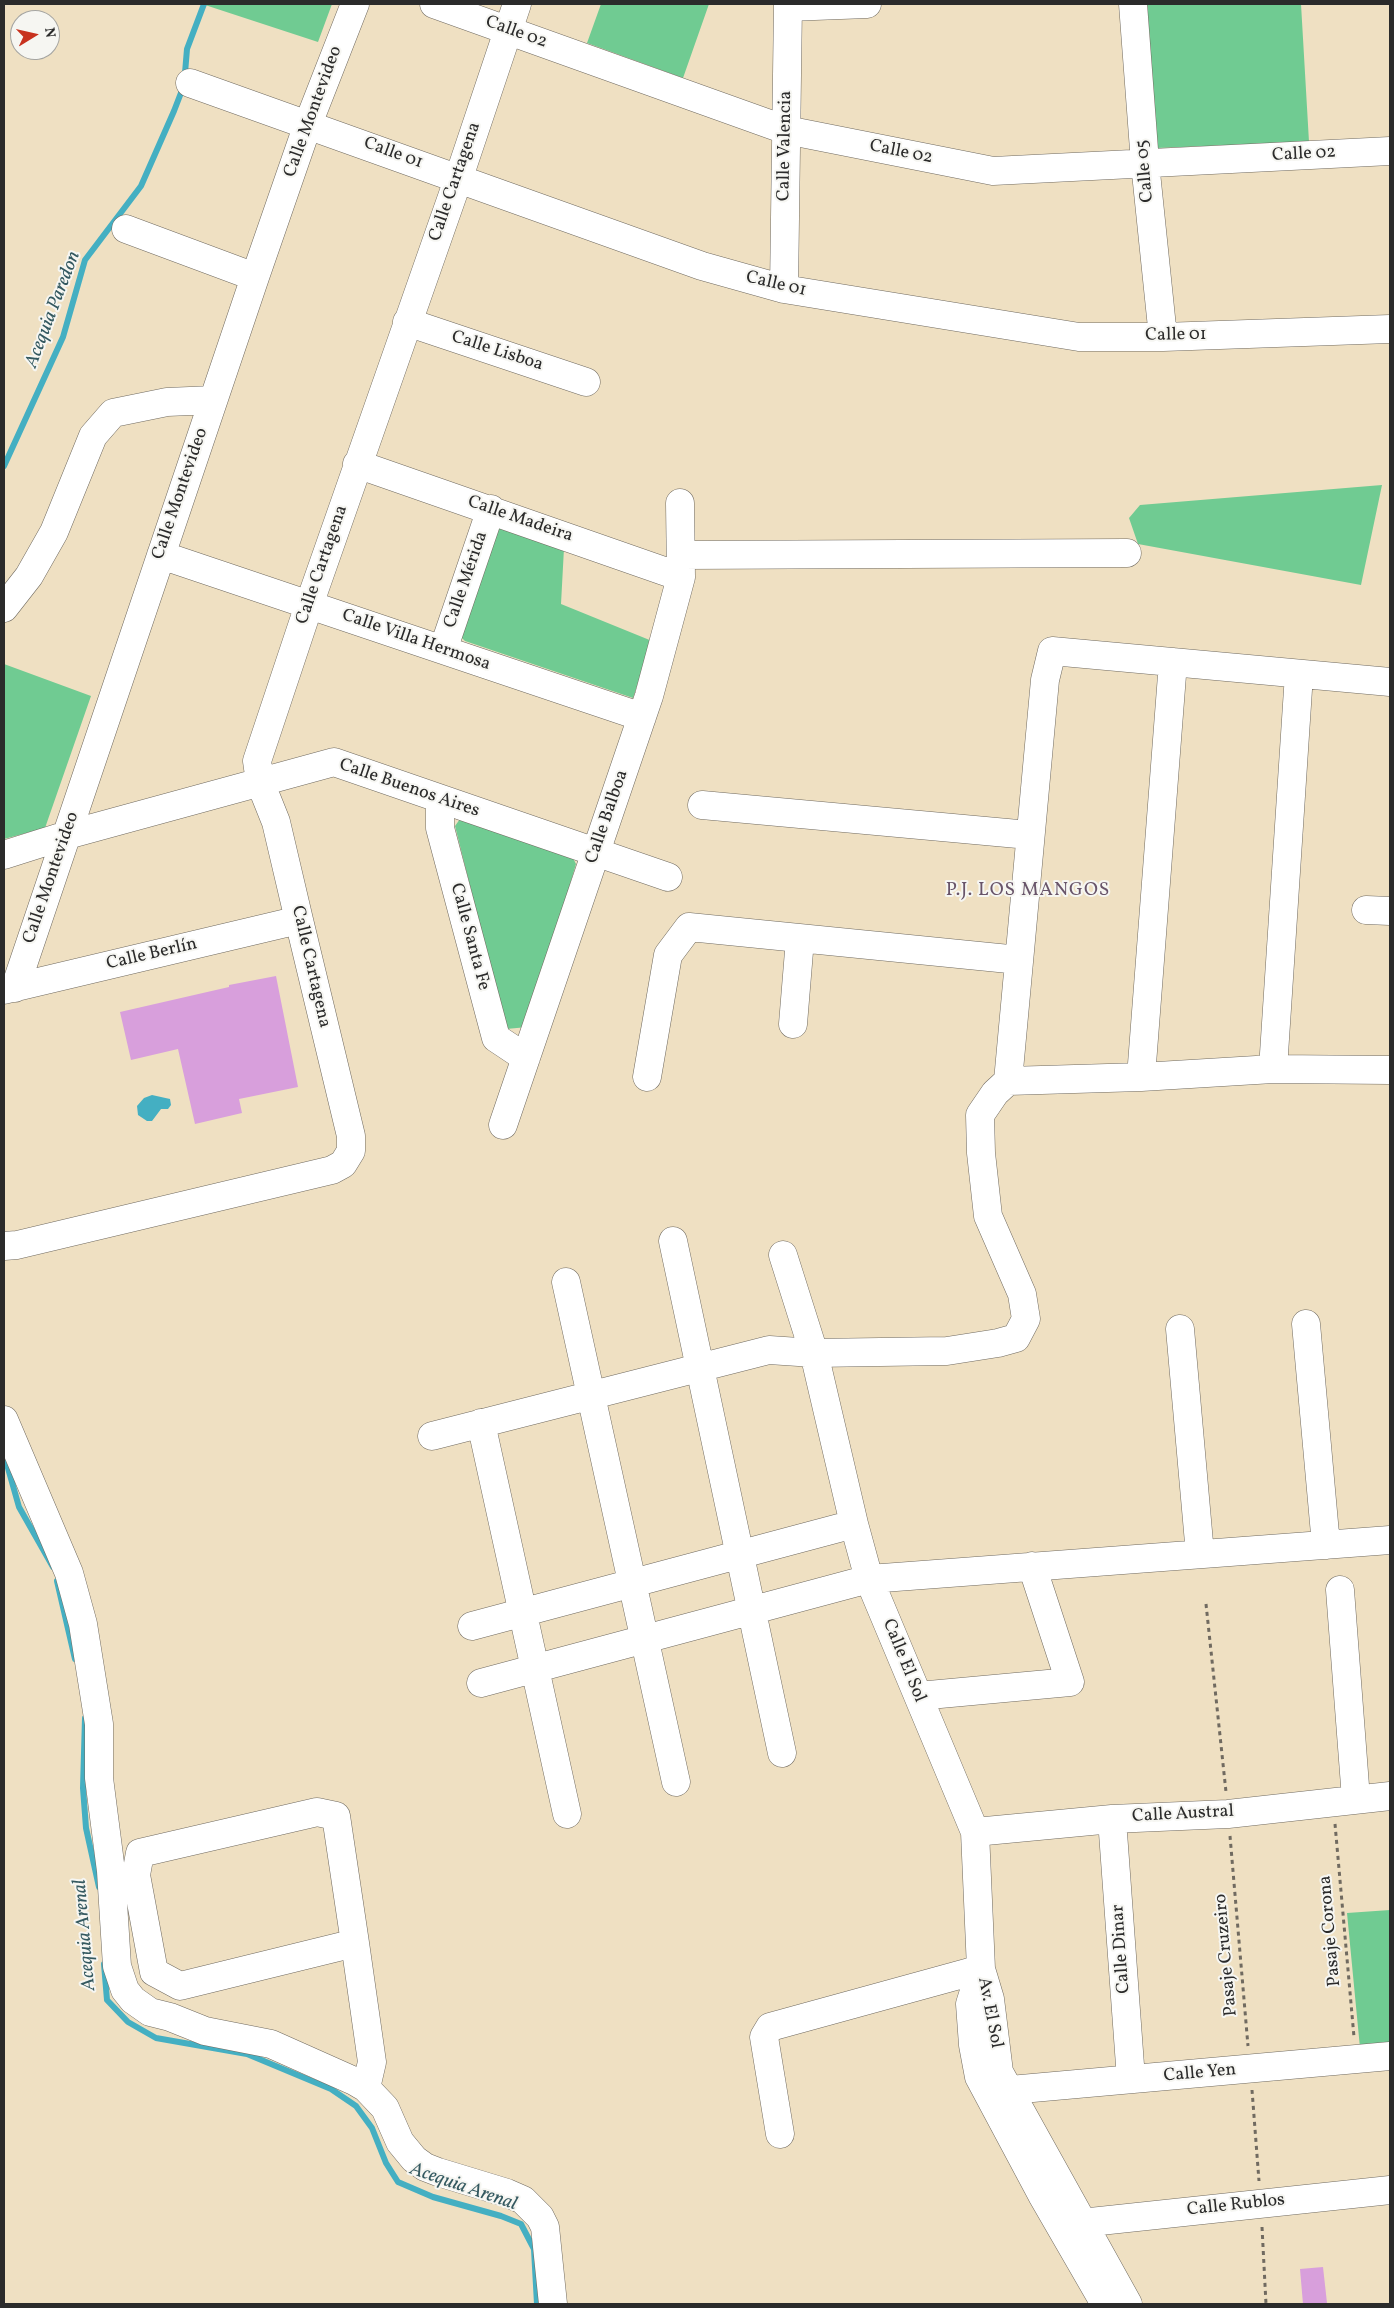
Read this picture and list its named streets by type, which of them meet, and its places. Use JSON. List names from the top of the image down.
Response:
{
  "streets": {
    "street": [
      "Calle 02",
      "Calle Montevideo",
      "Calle Valencia",
      "Calle 01",
      "Calle 05",
      "Calle Cartagena",
      "Calle Lisboa",
      "Calle Madeira",
      "Calle Mérida",
      "Calle Villa Hermosa",
      "Calle Buenos Aires",
      "Calle Balboa",
      "Calle Santa Fe",
      "Calle Berlín",
      "Calle El Sol",
      "Calle Austral",
      "Calle Dinar",
      "Av. El Sol",
      "Calle Yen",
      "Calle Rublos"
    ],
    "path": ["Pasaje Corona", "Pasaje Cruzeiro"]
  },
  "crossings": [
    ["Calle 02", "Calle Valencia"],
    ["Calle 02", "Calle 05"],
    ["Calle 02", "Calle Cartagena"],
    ["Calle Montevideo", "Calle 01"],
    ["Calle Montevideo", "Calle Villa Hermosa"],
    ["Calle Montevideo", "Calle Buenos Aires"],
    ["Calle Montevideo", "Calle Berlín"],
    ["Calle Valencia", "Calle 01"],
    ["Calle 01", "Calle 05"],
    ["Calle 01", "Calle Cartagena"],
    ["Calle Cartagena", "Calle Lisboa"],
    ["Calle Cartagena", "Calle Madeira"],
    ["Calle Cartagena", "Calle Villa Hermosa"],
    ["Calle Cartagena", "Calle Buenos Aires"],
    ["Calle Cartagena", "Calle Berlín"],
    ["Calle Madeira", "Calle Mérida"],
    ["Calle Madeira", "Calle Balboa"],
    ["Calle Mérida", "Calle Villa Hermosa"],
    ["Calle Villa Hermosa", "Calle Balboa"],
    ["Calle Buenos Aires", "Calle Balboa"],
    ["Calle Buenos Aires", "Calle Santa Fe"],
    ["Calle Balboa", "Calle Santa Fe"],
    ["Calle El Sol", "Calle Austral"],
    ["Calle El Sol", "Av. El Sol"],
    ["Calle Austral", "Pasaje Corona"],
    ["Calle Austral", "Calle Dinar"],
    ["Calle Austral", "Pasaje Cruzeiro"],
    ["Pasaje Corona", "Calle Yen"],
    ["Calle Dinar", "Calle Yen"],
    ["Pasaje Cruzeiro", "Calle Yen"],
    ["Pasaje Cruzeiro", "Calle Rublos"],
    ["Av. El Sol", "Calle Yen"],
    ["Av. El Sol", "Calle Rublos"]
  ],
  "districts": ["P.J. LOS MANGOS"],
  "water": ["Acequia Paredon", "Acequia Arenal"],
  "north": "right"
}
